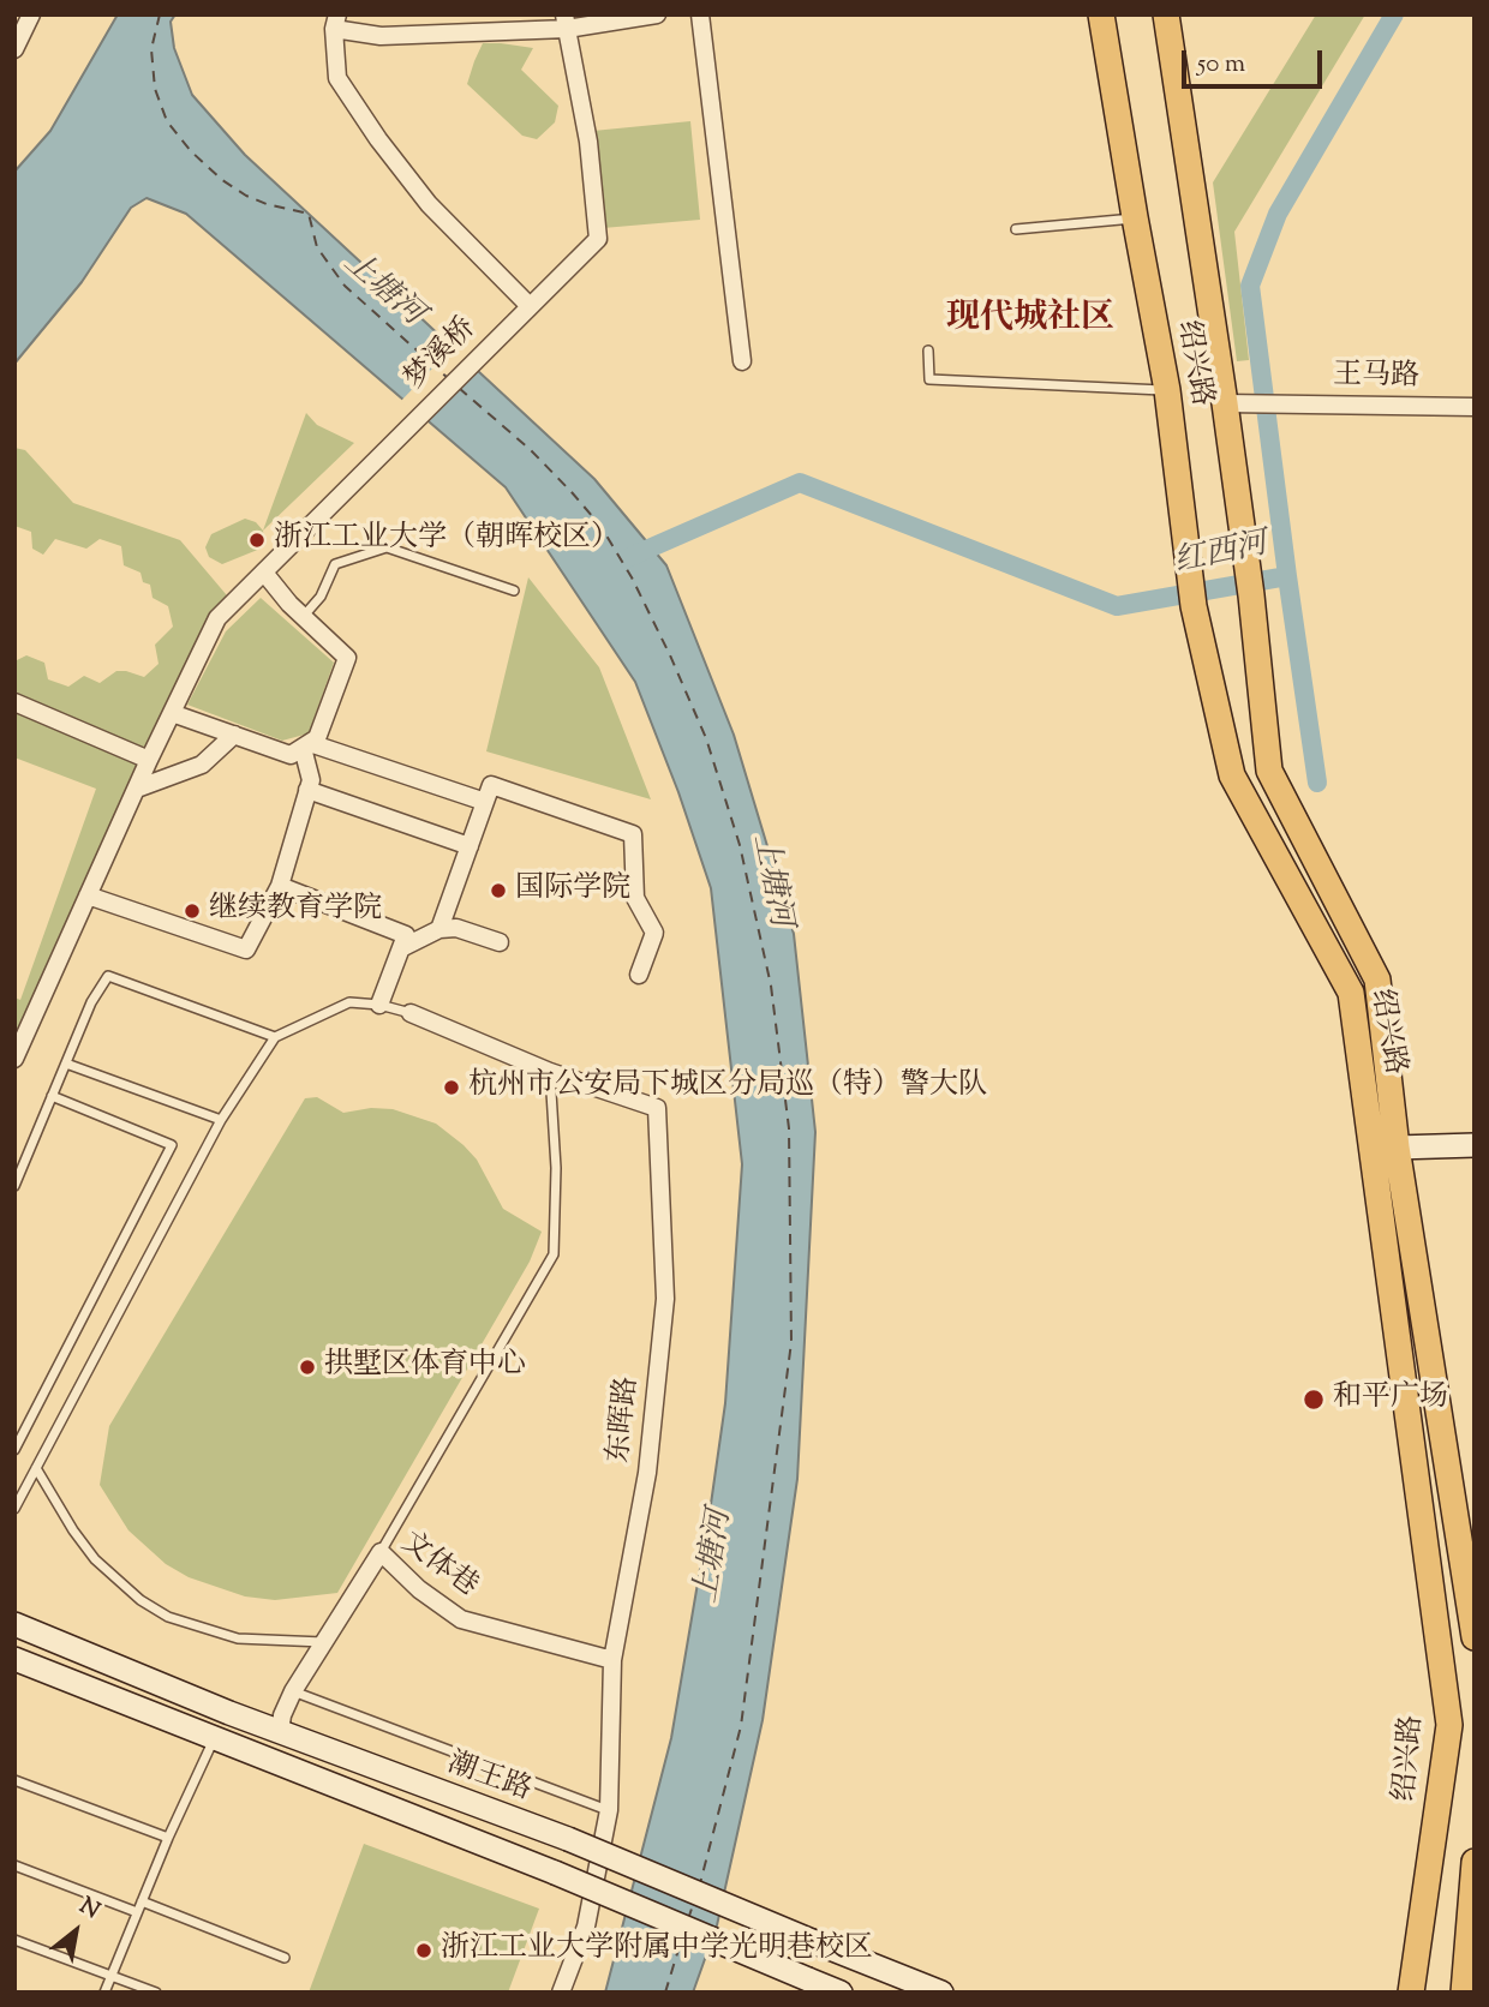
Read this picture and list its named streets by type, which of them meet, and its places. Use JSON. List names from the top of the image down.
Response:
{
  "streets": {
    "main road": ["绍兴路", "潮王路"],
    "street": [
      "梦溪桥",
      "王马路",
      "东晖路",
      "文体巷"
    ]
  },
  "crossings": [
    ["绍兴路", "王马路"],
    ["东晖路", "文体巷"],
    ["文体巷", "潮王路"]
  ],
  "districts": ["现代城社区"],
  "water": ["上塘河", "红西河"],
  "places": [
    "浙江工业大学（朝晖校区）",
    "国际学院",
    "继续教育学院",
    "杭州市公安局下城区分局巡（特）警大队",
    "拱墅区体育中心",
    "和平广场",
    "浙江工业大学附属中学光明巷校区"
  ],
  "scale_bar": "50 m",
  "north": "top right"
}
